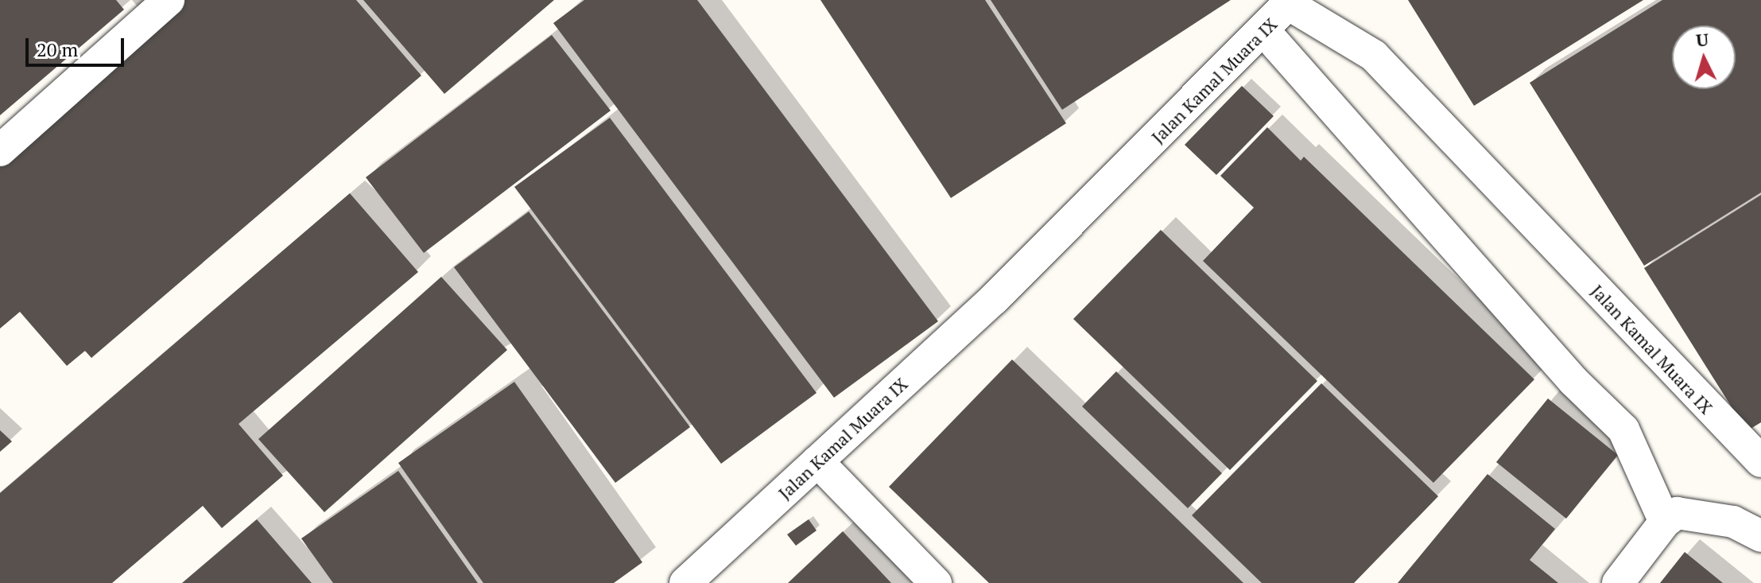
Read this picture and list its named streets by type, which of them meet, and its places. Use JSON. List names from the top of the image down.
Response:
{
  "streets": {
    "lane": ["Jalan Kamal Muara IX"]
  },
  "scale_bar": "20 m",
  "north": "top"
}
